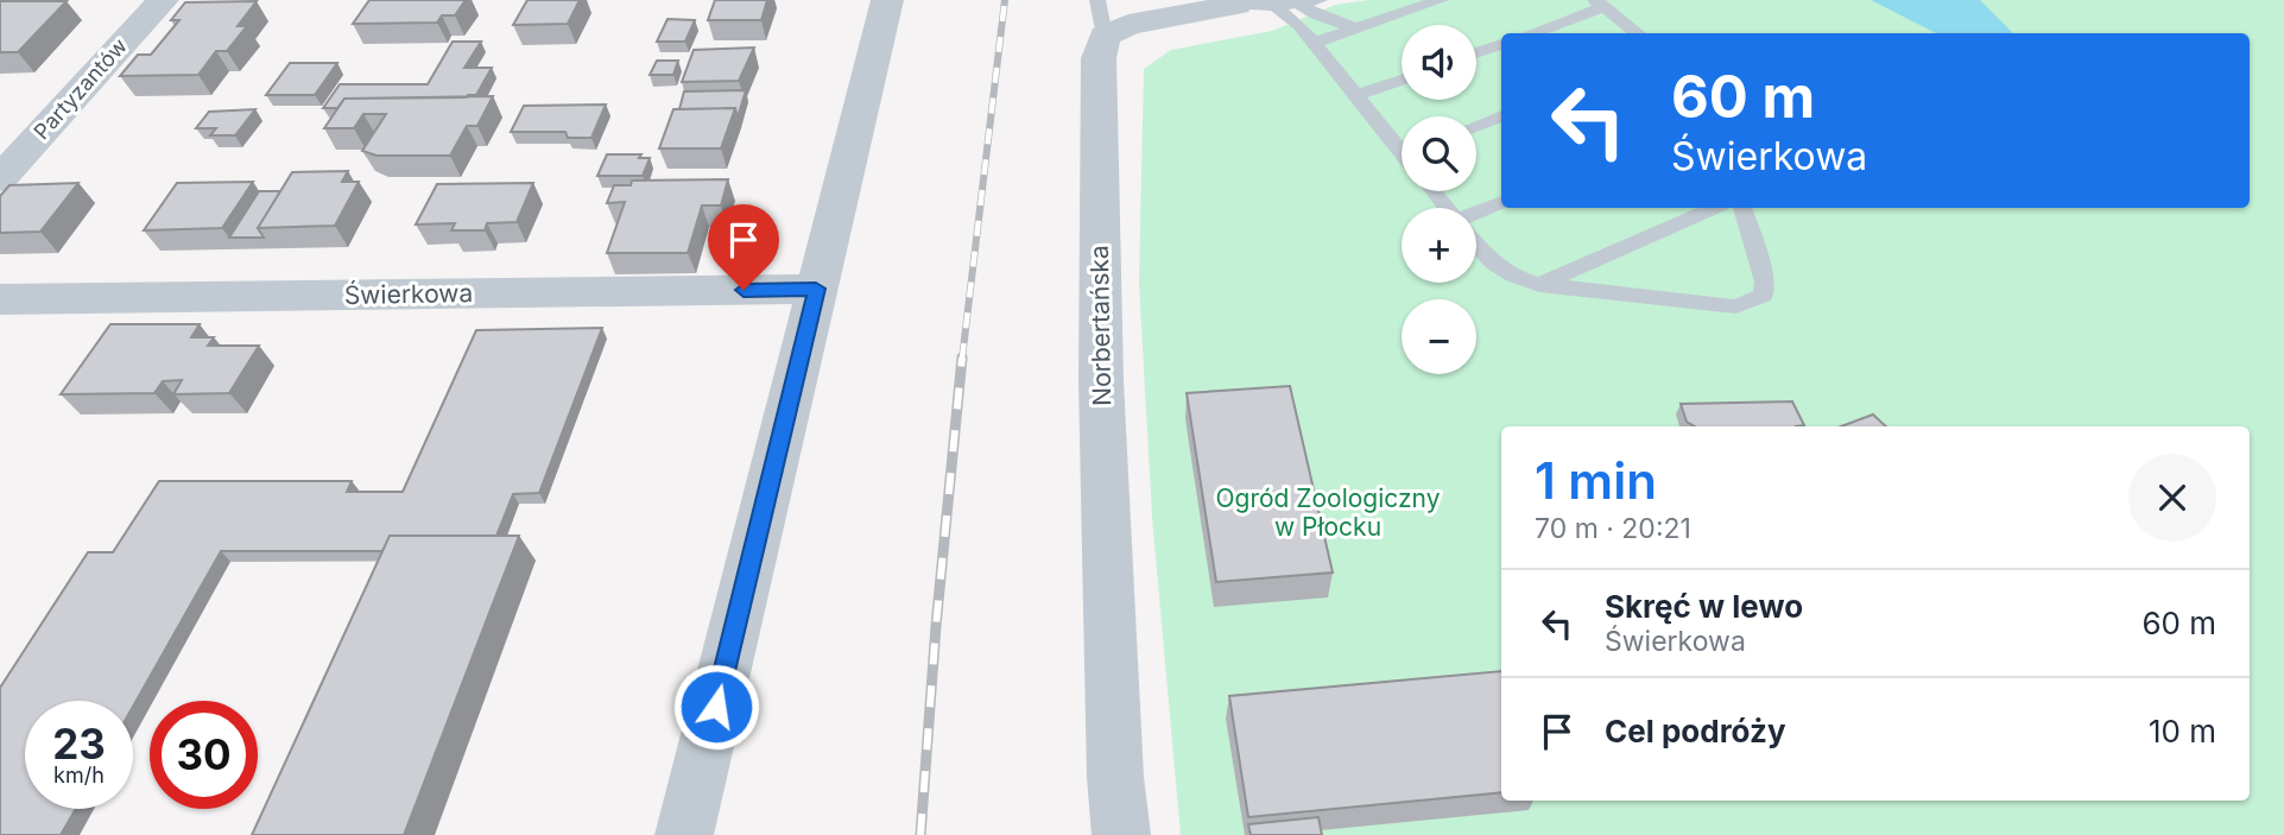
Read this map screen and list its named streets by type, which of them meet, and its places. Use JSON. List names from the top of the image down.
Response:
{
  "streets": {
    "street": ["Partyzantów", "Świerkowa", "Norbertańska"]
  },
  "parks": ["Ogród Zoologiczny w Płocku"],
  "page": {
    "map_buttons": ["+", "−"],
    "turn": ["60 m", "Świerkowa"],
    "heading": ["1 min", "70 m · 20:21"],
    "list": [
      {
        "name": "Skręć w lewo",
        "note": "Świerkowa",
        "value": "60 m"
      },
      {
        "name": "Cel podróży",
        "value": "10 m"
      }
    ],
    "speed": "23 km/h",
    "limit": "30"
  }
}
